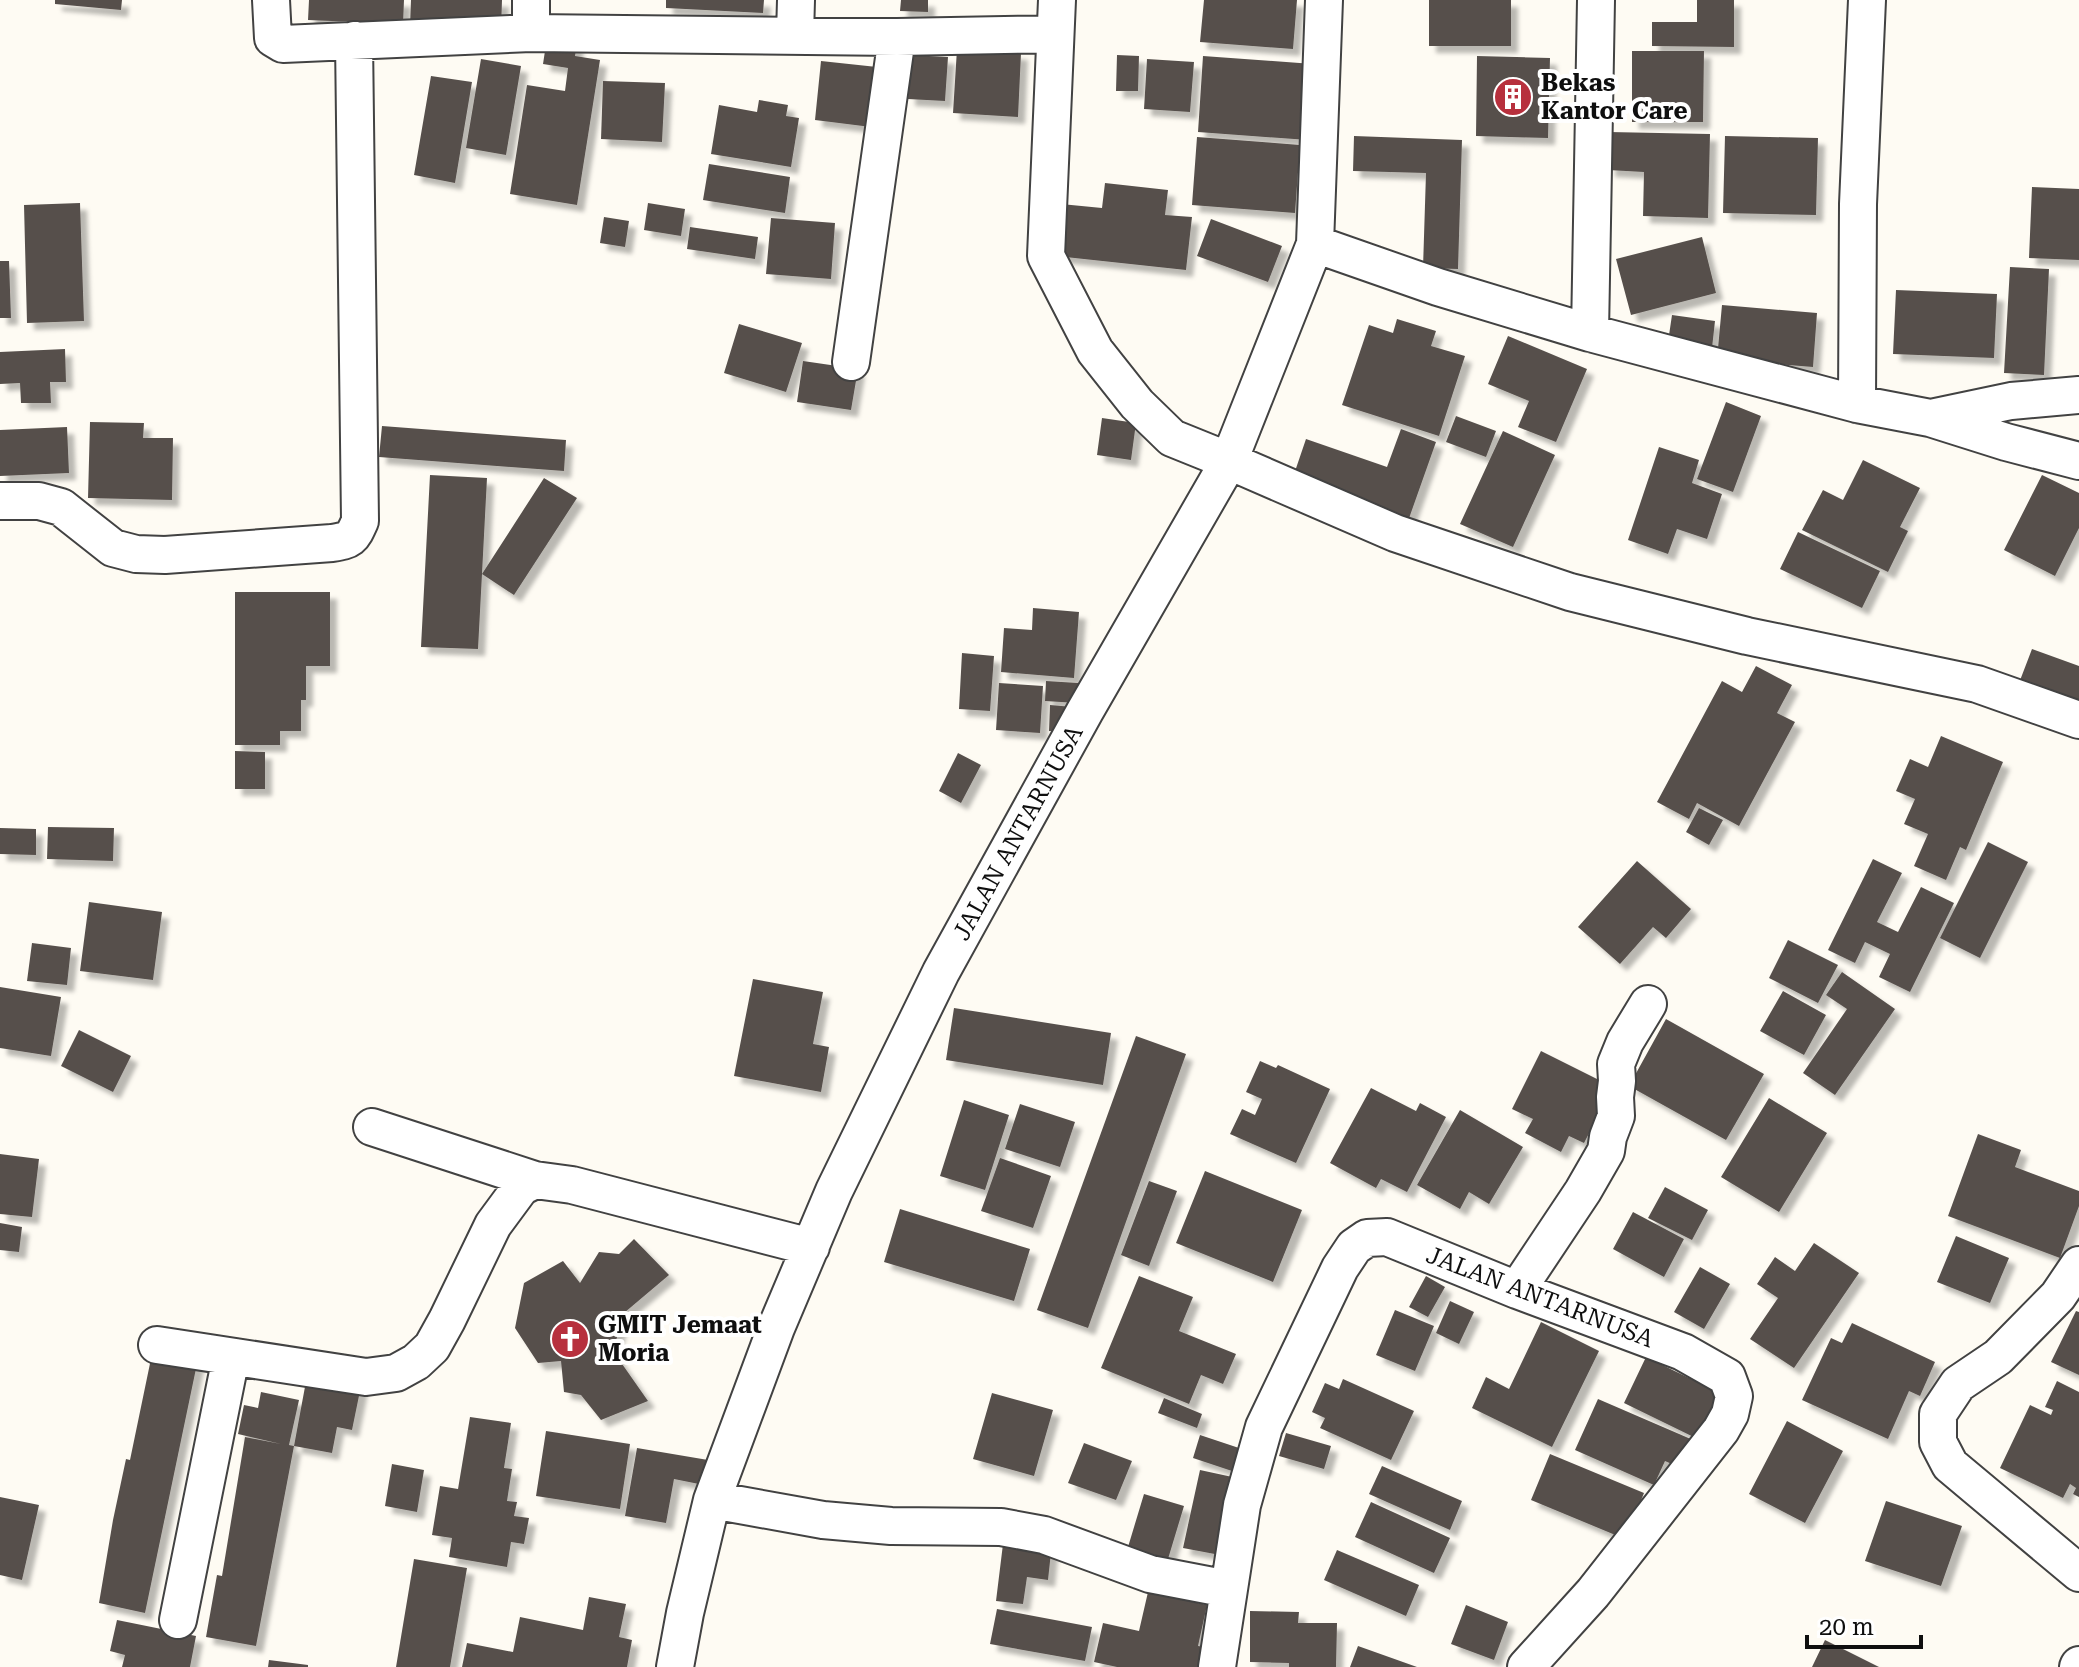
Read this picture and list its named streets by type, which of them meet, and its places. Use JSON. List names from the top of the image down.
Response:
{
  "streets": {
    "street": ["JALAN ANTARNUSA"]
  },
  "places": {
    "building": ["Bekas Kantor Care"],
    "church": ["GMIT Jemaat Moria"]
  },
  "scale_bar": "20 m"
}
